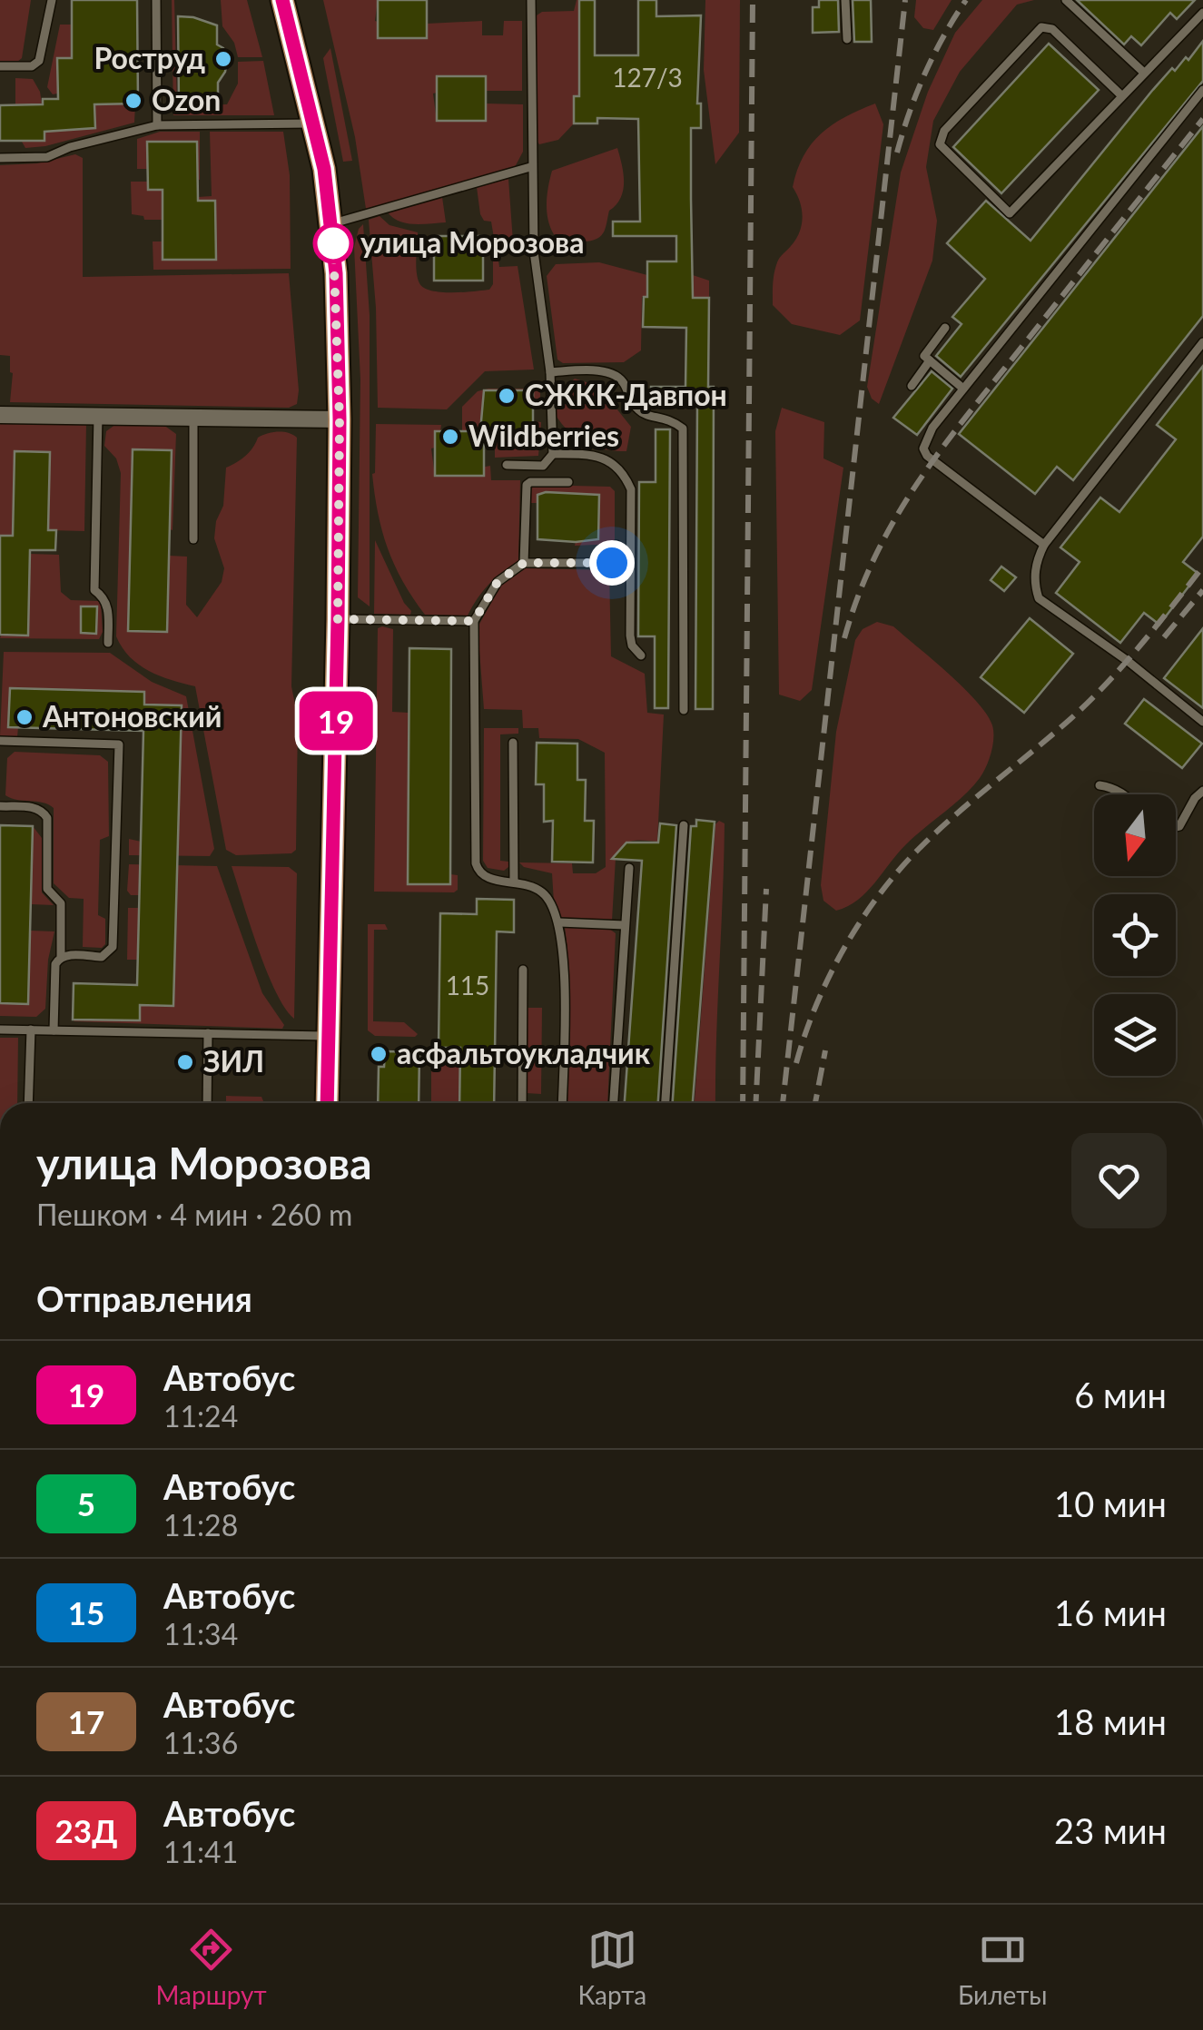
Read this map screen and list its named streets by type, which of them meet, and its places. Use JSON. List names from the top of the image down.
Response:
{
  "places": [
    "Роструд",
    "Ozon",
    "улица Морозова",
    "СЖКК-Давпон",
    "Wildberries",
    "Антоновский",
    "асфальтоукладчик",
    "ЗИЛ"
  ],
  "lines": ["bus line 19"],
  "house_numbers": ["127/3", "115"],
  "north": "bottom",
  "page": {
    "on_map": "19",
    "heading": [
      ["улица Морозова", "Пешком · 4 мин · 260 m"],
      "Отправления"
    ],
    "list": [
      {
        "mark": "19",
        "name": "Автобус",
        "note": "11:24",
        "value": "6 мин"
      },
      {
        "mark": "5",
        "name": "Автобус",
        "note": "11:28",
        "value": "10 мин"
      },
      {
        "mark": "15",
        "name": "Автобус",
        "note": "11:34",
        "value": "16 мин"
      },
      {
        "mark": "17",
        "name": "Автобус",
        "note": "11:36",
        "value": "18 мин"
      },
      {
        "mark": "23Д",
        "name": "Автобус",
        "note": "11:41",
        "value": "23 мин"
      }
    ],
    "tabs": ["Маршрут", "Карта", "Билеты"]
  }
}
